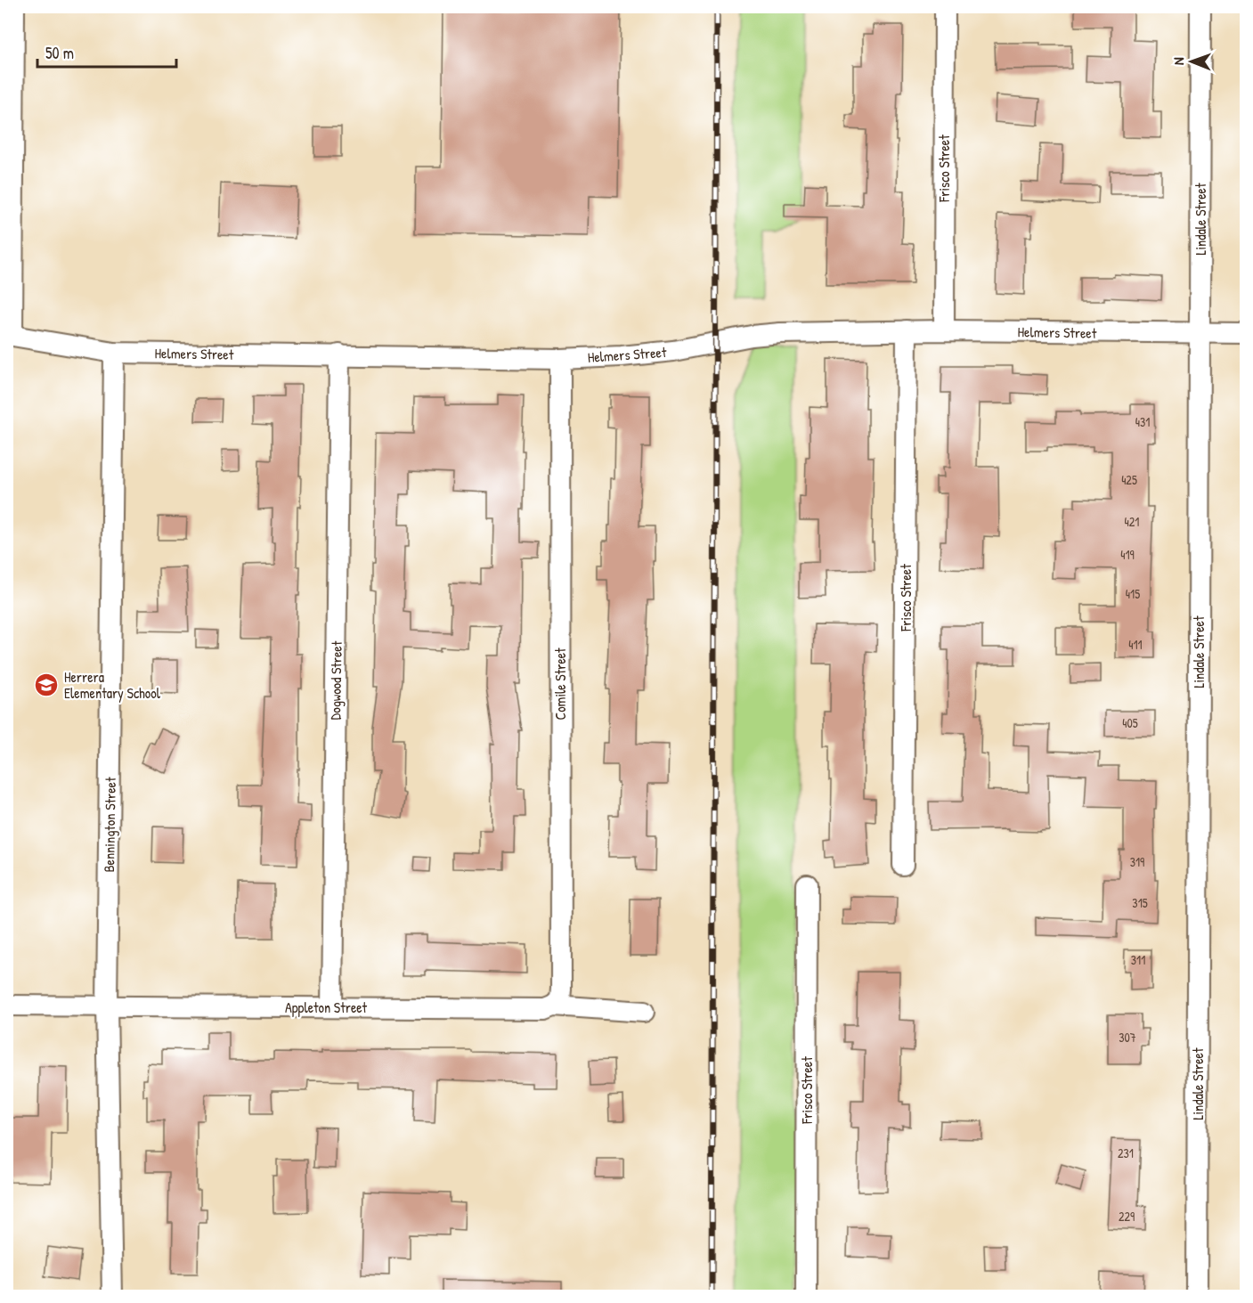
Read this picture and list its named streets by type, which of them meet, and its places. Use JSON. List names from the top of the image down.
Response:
{
  "streets": {
    "street": [
      "Frisco Street",
      "Lindale Street",
      "Helmers Street",
      "Dogwood Street",
      "Comile Street",
      "Bennington Street",
      "Appleton Street"
    ]
  },
  "crossings": [
    ["Frisco Street", "Helmers Street"],
    ["Lindale Street", "Helmers Street"],
    ["Helmers Street", "Dogwood Street"],
    ["Helmers Street", "Comile Street"],
    ["Helmers Street", "Bennington Street"],
    ["Dogwood Street", "Appleton Street"],
    ["Comile Street", "Appleton Street"],
    ["Bennington Street", "Appleton Street"]
  ],
  "places": {
    "school or university": ["Herrera Elementary School"]
  },
  "house_numbers": [
    "431",
    "425",
    "421",
    "419",
    "415",
    "411",
    "405",
    "319",
    "315",
    "311",
    "307",
    "231",
    "229"
  ],
  "scale_bar": "50 m",
  "north": "left"
}
